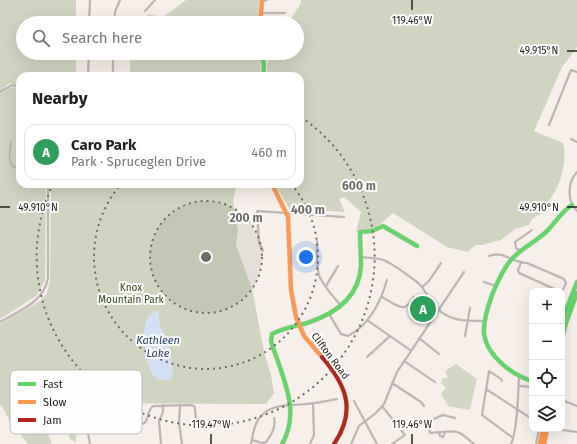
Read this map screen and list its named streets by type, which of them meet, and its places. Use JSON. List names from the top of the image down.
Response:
{
  "streets": {
    "street": ["Clifton Road"]
  },
  "water": ["Kathleen Lake"],
  "parks": ["Knox Mountain Park"],
  "legend": ["Fast", "Slow", "Jam"],
  "page": {
    "search": "Search here",
    "heading": "Nearby",
    "list": [
      {
        "mark": "A",
        "name": "Caro Park",
        "note": "Park · Spruceglen Drive",
        "value": "460 m"
      }
    ],
    "map_buttons": ["+", "−"],
    "pins": "A"
  },
  "coordinates": [
    "119.46°W",
    "49.915°N",
    "49.910°N",
    "119.47°W"
  ],
  "rings": ["600 m", "400 m", "200 m"]
}
